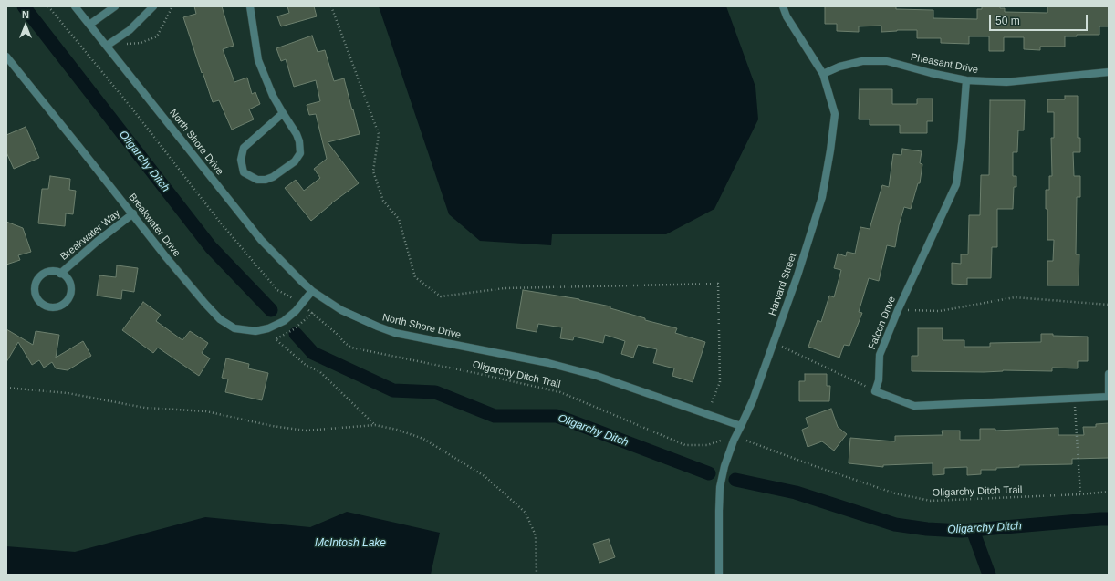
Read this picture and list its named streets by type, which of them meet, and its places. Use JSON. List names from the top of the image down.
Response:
{
  "streets": {
    "street": [
      "Pheasant Drive",
      "North Shore Drive",
      "Breakwater Drive",
      "Breakwater Way",
      "Harvard Street",
      "Falcon Drive"
    ],
    "path": ["Oligarchy Ditch Trail"]
  },
  "crossings": [
    ["Pheasant Drive", "Harvard Street"],
    ["Pheasant Drive", "Falcon Drive"],
    ["North Shore Drive", "Breakwater Drive"],
    ["North Shore Drive", "Harvard Street"],
    ["Breakwater Drive", "Breakwater Way"],
    ["Breakwater Drive", "Oligarchy Ditch Trail"]
  ],
  "water": ["Oligarchy Ditch", "McIntosh Lake"],
  "scale_bar": "50 m",
  "north": "top"
}
